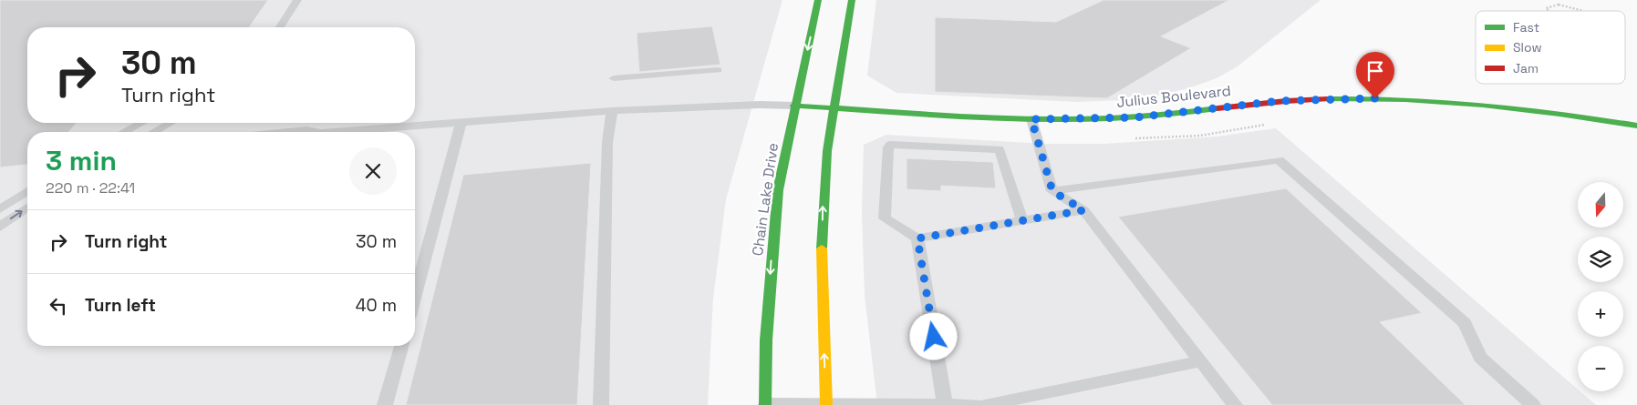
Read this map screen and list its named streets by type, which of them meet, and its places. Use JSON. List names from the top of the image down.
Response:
{
  "streets": {
    "street": ["Julius Boulevard", "Chain Lake Drive"]
  },
  "crossings": [
    ["Julius Boulevard", "Chain Lake Drive"]
  ],
  "legend": ["Fast", "Slow", "Jam"],
  "north": "bottom",
  "page": {
    "turn": ["30 m", "Turn right"],
    "heading": ["3 min", "220 m · 22:41"],
    "map_buttons": ["+", "−"],
    "list": [
      {
        "name": "Turn right",
        "value": "30 m"
      },
      {
        "name": "Turn left",
        "value": "40 m"
      }
    ]
  }
}
